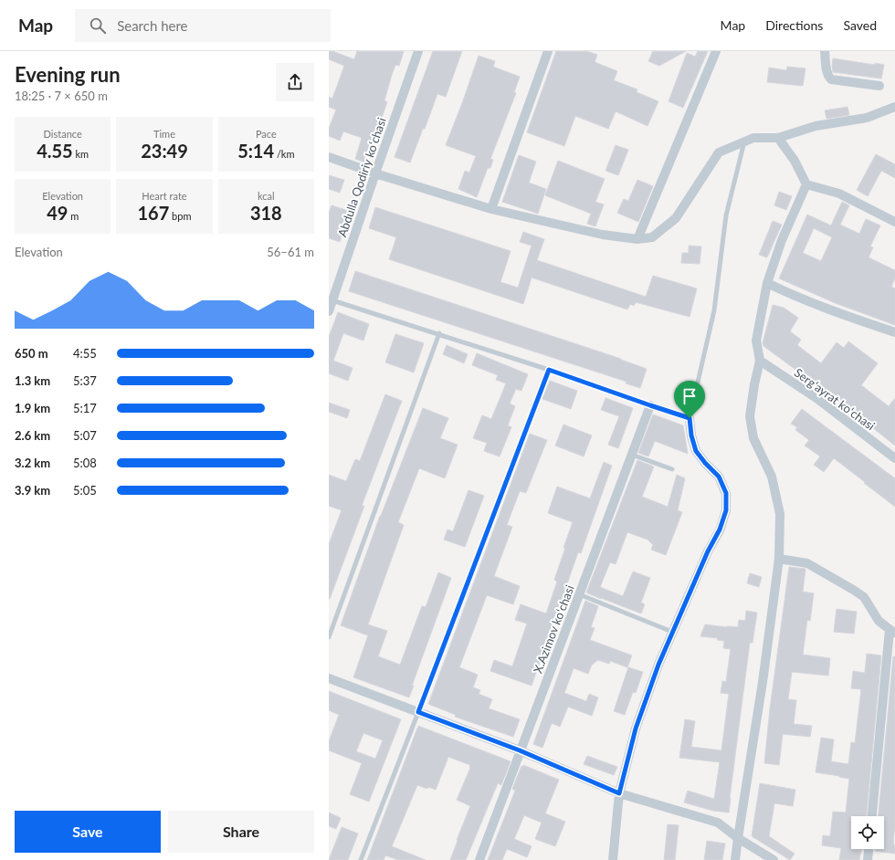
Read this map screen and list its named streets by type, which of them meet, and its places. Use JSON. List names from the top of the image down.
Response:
{
  "streets": {
    "street": ["Abdulla Qodiriy koʻchasi", "Sergʻayrat koʻchasi", "X.Azimov koʻchasi"]
  },
  "page": {
    "header": "Map",
    "search": "Search here",
    "nav": ["Map", "Directions", "Saved"],
    "heading": ["Evening run", "18:25 · 7 × 650 m"],
    "stats": [
      ["Distance", "4.55 km"],
      ["Time", "23:49"],
      ["Pace", "5:14 /km"],
      ["Elevation", "49 m"],
      ["Heart rate", "167 bpm"],
      ["kcal", "318"]
    ],
    "chart": ["Elevation", "56–61 m"],
    "list": [
      {
        "name": "650 m",
        "note": "4:55"
      },
      {
        "name": "1.3 km",
        "note": "5:37"
      },
      {
        "name": "1.9 km",
        "note": "5:17"
      },
      {
        "name": "2.6 km",
        "note": "5:07"
      },
      {
        "name": "3.2 km",
        "note": "5:08"
      },
      {
        "name": "3.9 km",
        "note": "5:05"
      }
    ],
    "buttons": ["Save", "Share"]
  }
}
